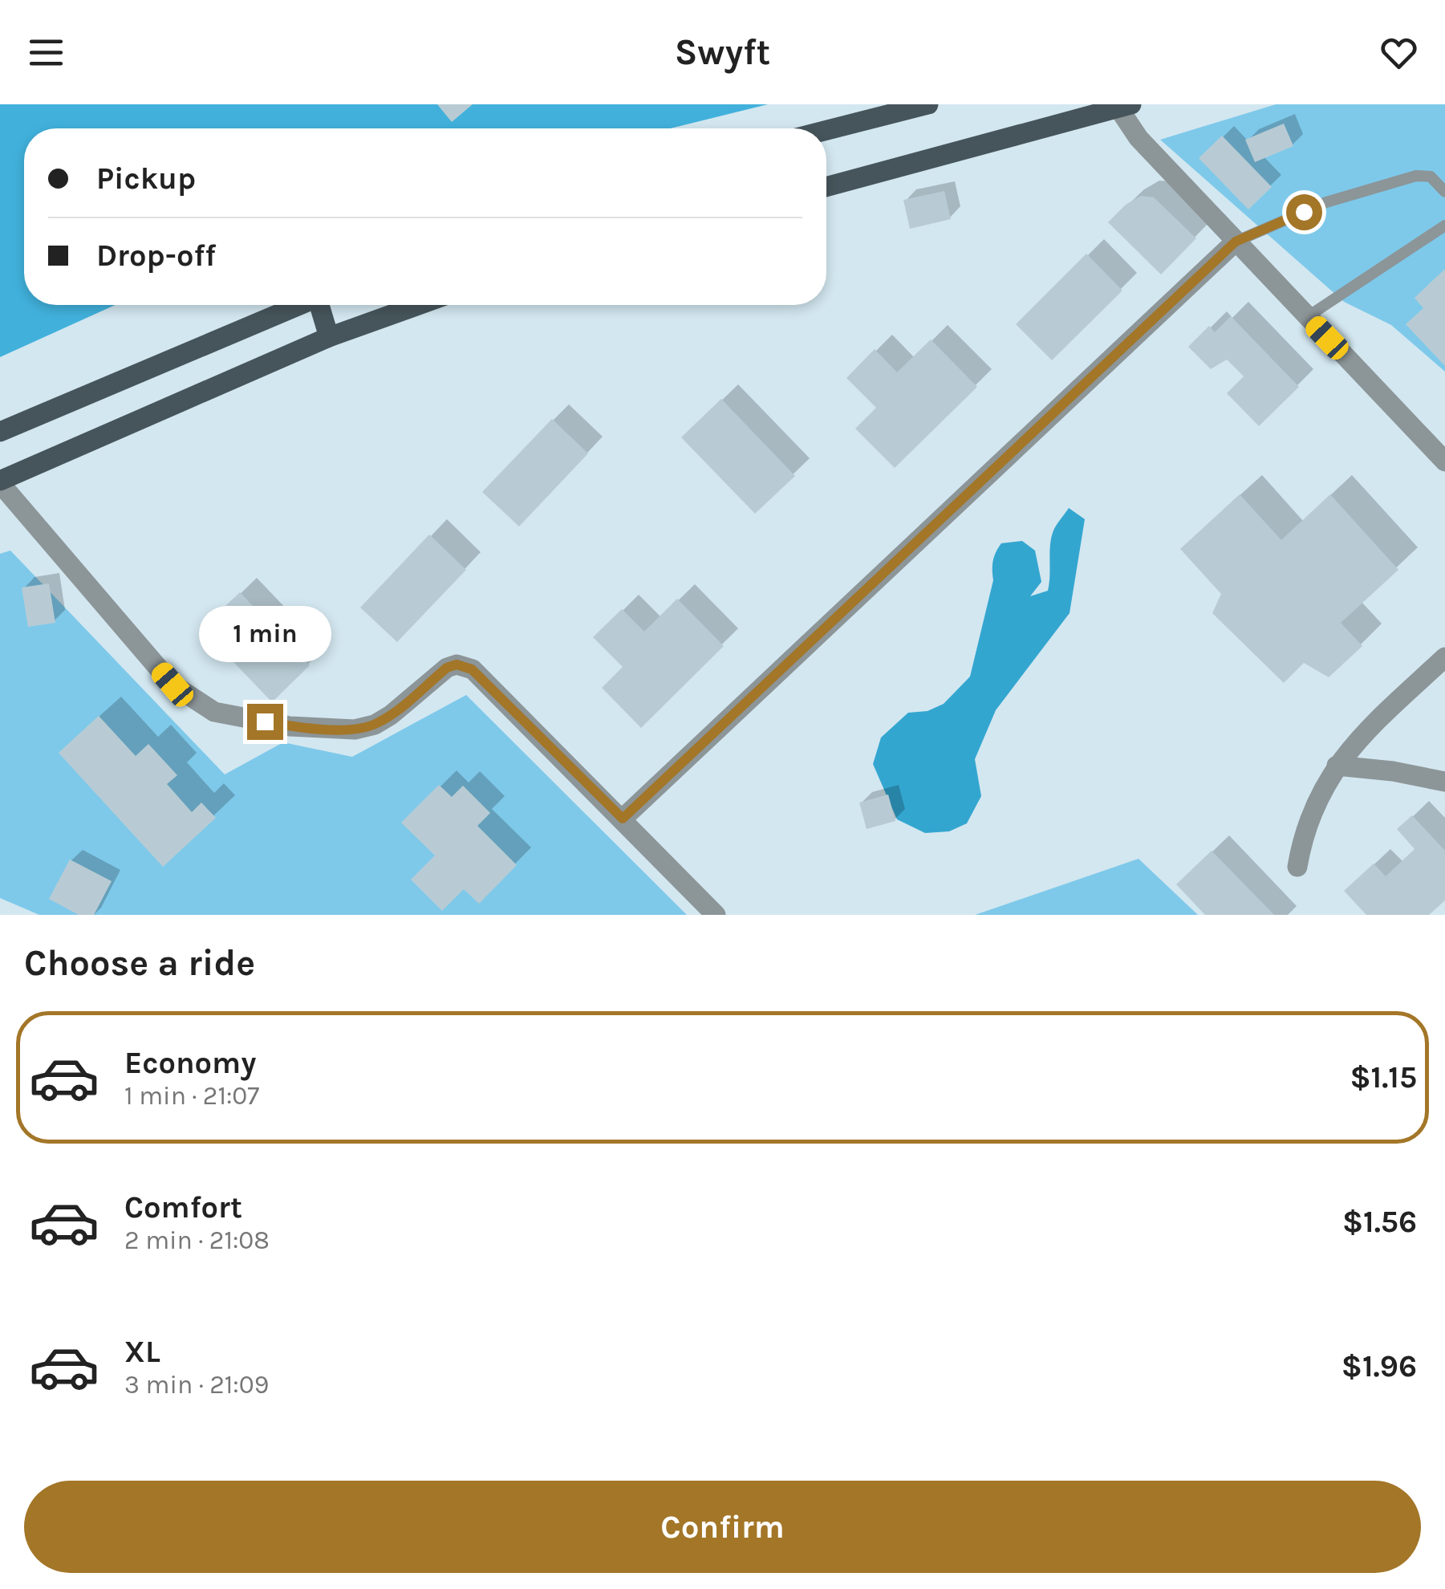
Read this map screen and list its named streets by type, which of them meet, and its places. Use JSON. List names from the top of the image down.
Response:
{
  "page": {
    "header": "Swyft",
    "banner": ["Pickup", "Drop-off"],
    "bubble": "1 min",
    "heading": "Choose a ride",
    "list": [
      {
        "name": "Economy",
        "note": "1 min · 21:07",
        "value": "$1.15"
      },
      {
        "name": "Comfort",
        "note": "2 min · 21:08",
        "value": "$1.56"
      },
      {
        "name": "XL",
        "note": "3 min · 21:09",
        "value": "$1.96"
      }
    ],
    "buttons": "Confirm"
  }
}
